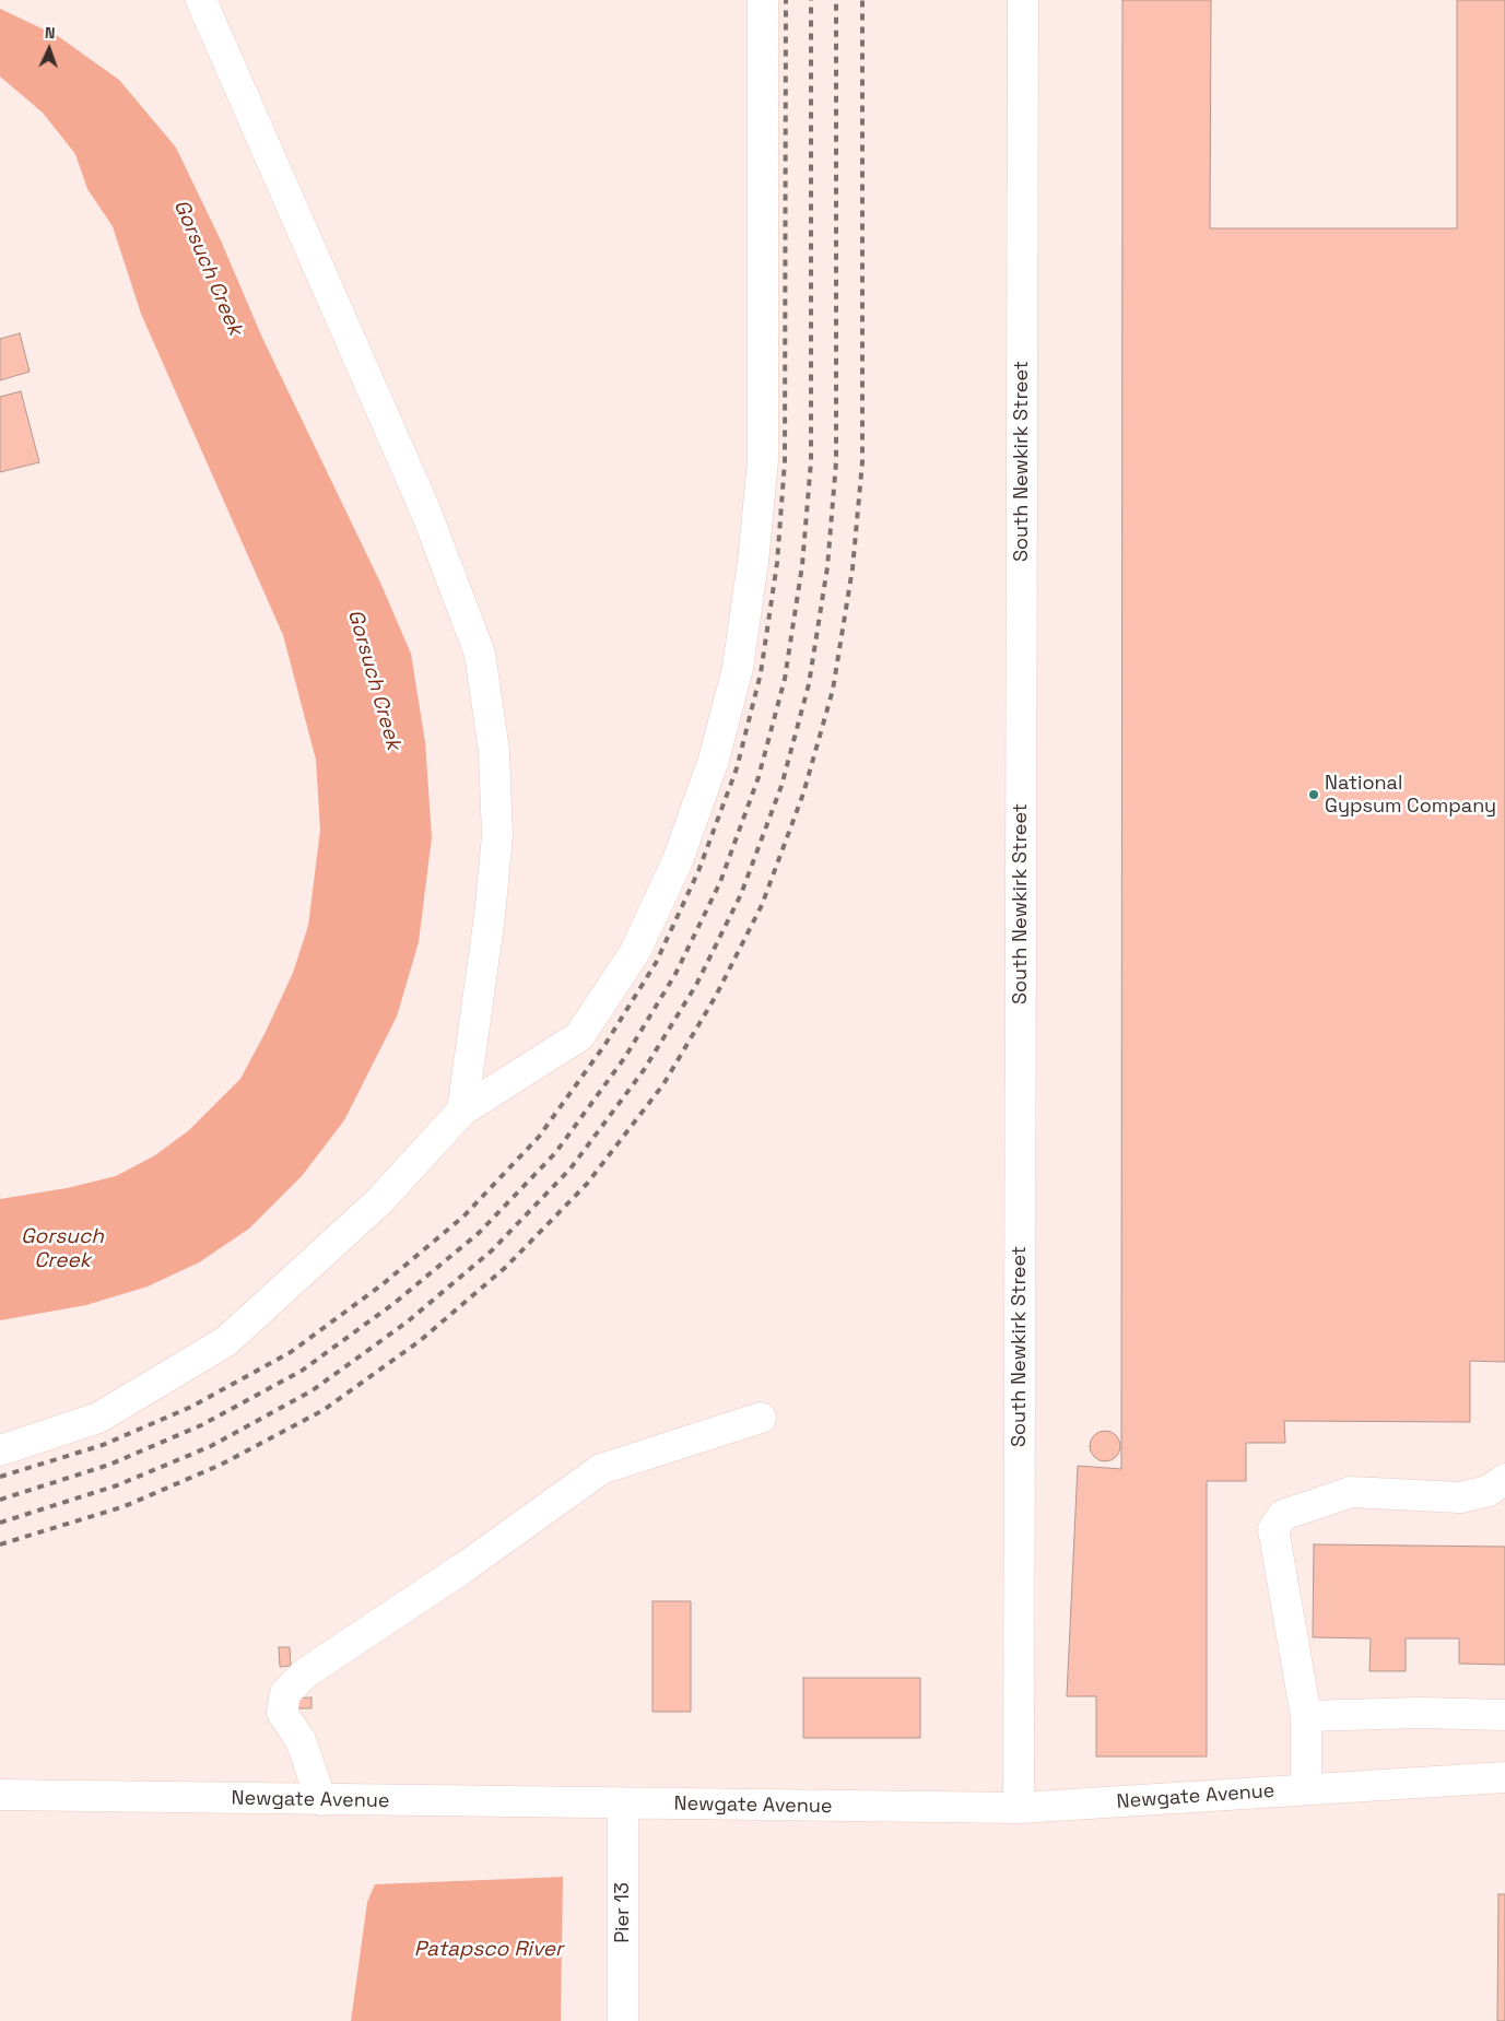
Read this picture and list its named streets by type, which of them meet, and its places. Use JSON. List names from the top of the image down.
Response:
{
  "streets": {
    "street": ["South Newkirk Street", "Newgate Avenue", "Pier 13"]
  },
  "crossings": [
    ["South Newkirk Street", "Newgate Avenue"],
    ["Newgate Avenue", "Pier 13"]
  ],
  "water": ["Gorsuch Creek", "Patapsco River"],
  "places": ["National Gypsum Company"],
  "north": "top"
}
